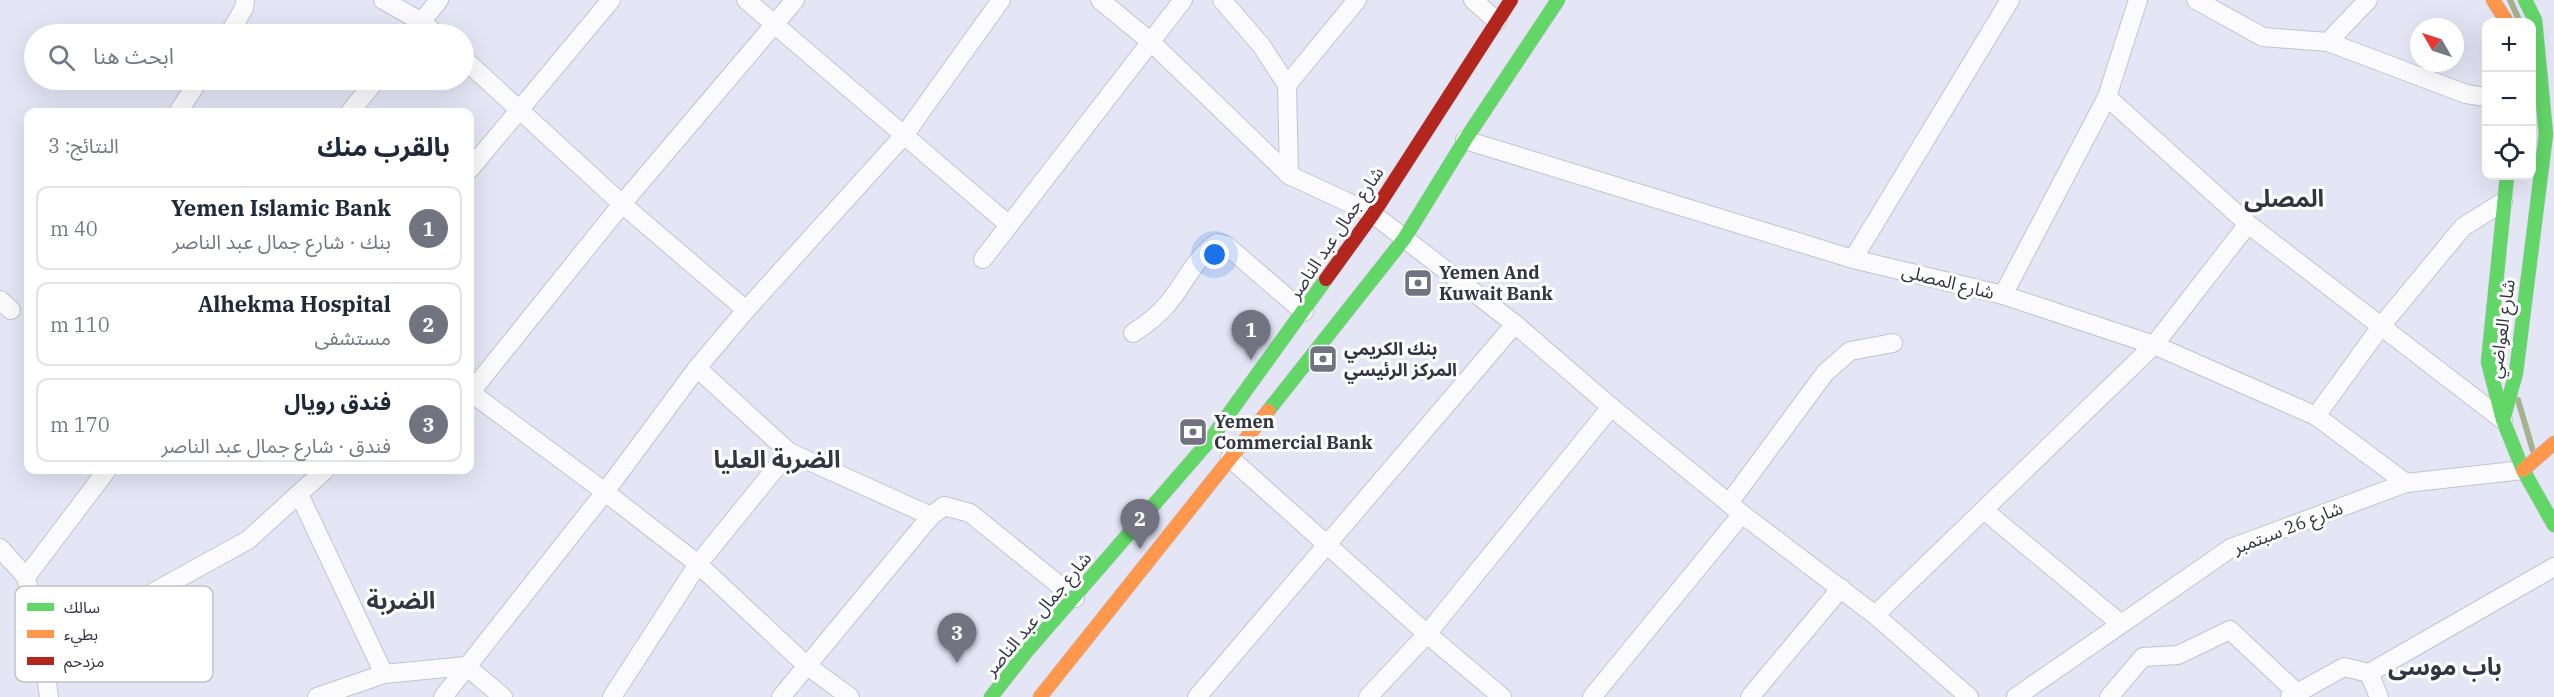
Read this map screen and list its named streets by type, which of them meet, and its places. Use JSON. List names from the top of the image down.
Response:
{
  "streets": {
    "main road": ["شارع جمال عبد الناصر", "شارع العواضي"],
    "street": ["شارع المصلى", "شارع 26 سبتمبر"]
  },
  "crossings": [
    ["شارع المصلى", "شارع 26 سبتمبر"]
  ],
  "districts": [
    "المصلى",
    "الضربة العليا",
    "الضربة",
    "باب موسى"
  ],
  "places": {
    "bank": ["Yemen And Kuwait Bank", "بنك الكريمي المركز الرئيسي", "Yemen Commercial Bank"]
  },
  "legend": ["سالك", "بطيء", "مزدحم"],
  "north": "top left",
  "page": {
    "map_buttons": ["+", "−"],
    "search": "ابحث هنا",
    "heading": ["بالقرب منك", "النتائج: 3"],
    "list": [
      {
        "mark": "1",
        "name": "Yemen Islamic Bank",
        "note": "بنك · شارع جمال عبد الناصر",
        "value": "40 m"
      },
      {
        "mark": "2",
        "name": "Alhekma Hospital",
        "note": "مستشفى",
        "value": "110 m"
      },
      {
        "mark": "3",
        "name": "فندق رويال",
        "note": "فندق · شارع جمال عبد الناصر",
        "value": "170 m"
      }
    ],
    "pins": ["1", "2", "3"]
  }
}
